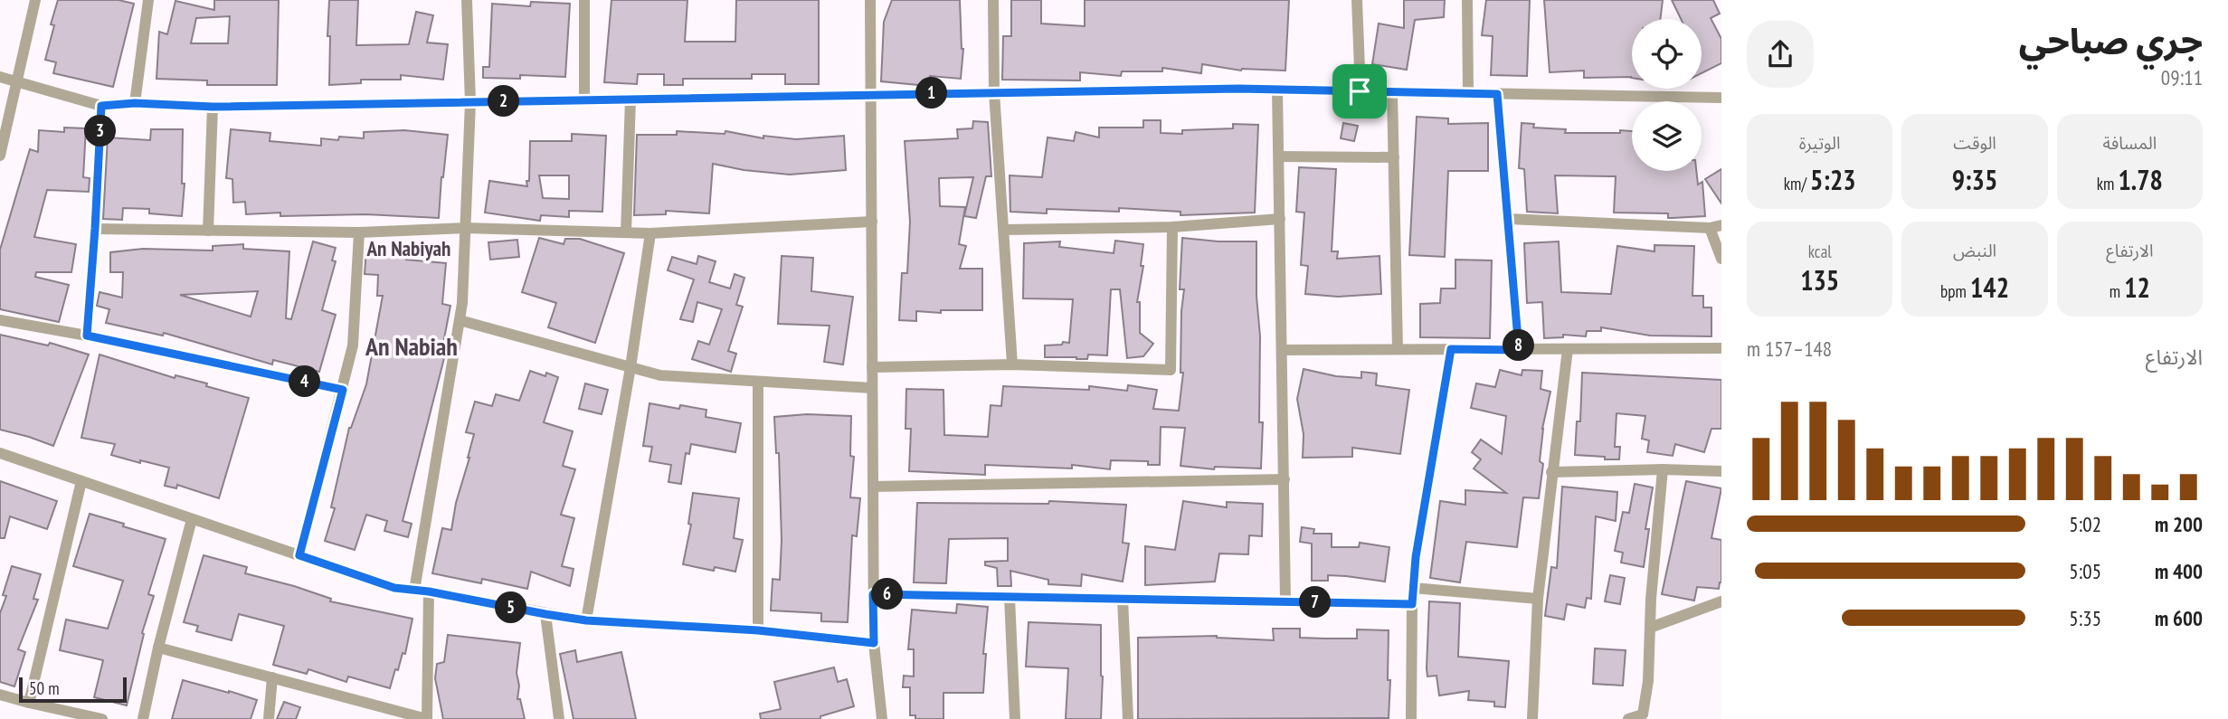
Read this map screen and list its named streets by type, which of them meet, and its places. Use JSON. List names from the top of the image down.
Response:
{
  "districts": ["An Nabiyah", "An Nabiah"],
  "scale_bar": "50 m",
  "page": {
    "heading": ["جري صباحي", "09:11"],
    "pins": [
      "1",
      "2",
      "3",
      "8",
      "4",
      "6",
      "7",
      "5"
    ],
    "stats": [
      ["المسافة", "1.78 km"],
      ["الوقت", "9:35"],
      ["الوتيرة", "5:23 /km"],
      ["الارتفاع", "12 m"],
      ["النبض", "142 bpm"],
      ["kcal", "135"]
    ],
    "chart": ["الارتفاع", "148–157 m"],
    "list": [
      {
        "name": "200 m",
        "note": "5:02"
      },
      {
        "name": "400 m",
        "note": "5:05"
      },
      {
        "name": "600 m",
        "note": "5:35"
      }
    ],
    "scale": "50 m"
  }
}
